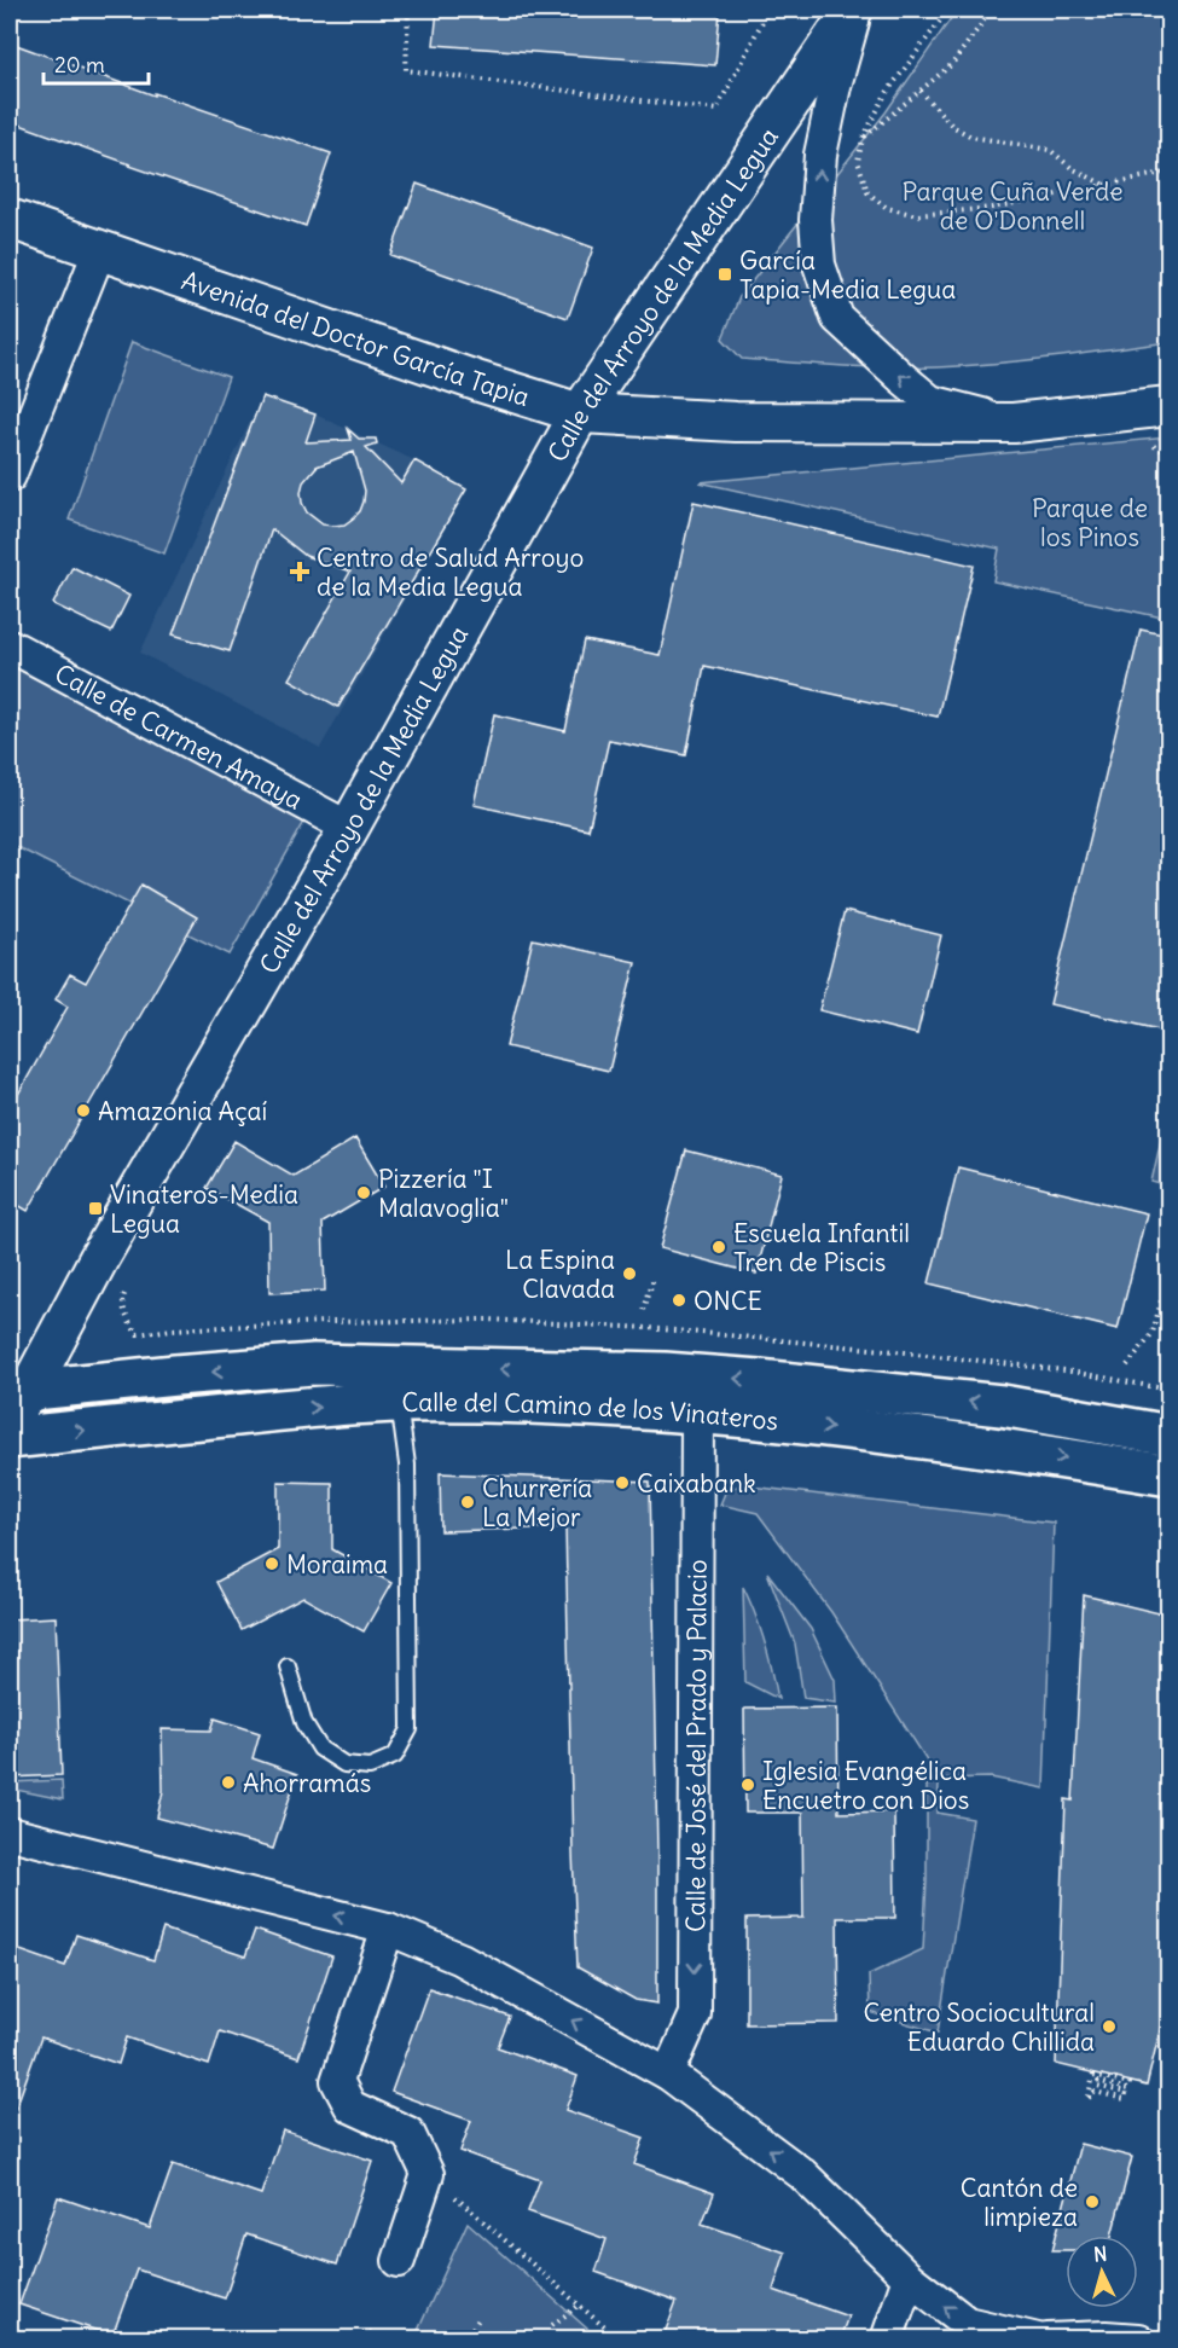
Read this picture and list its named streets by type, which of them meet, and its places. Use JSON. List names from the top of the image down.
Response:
{
  "streets": {
    "main road": ["Calle del Camino de los Vinateros"],
    "street": [
      "Calle del Arroyo de la Media Legua",
      "Avenida del Doctor García Tapia",
      "Calle de Carmen Amaya",
      "Calle de José del Prado y Palacio"
    ]
  },
  "crossings": [
    ["Calle del Arroyo de la Media Legua", "Avenida del Doctor García Tapia"],
    ["Calle del Arroyo de la Media Legua", "Calle de Carmen Amaya"],
    ["Calle del Arroyo de la Media Legua", "Calle del Camino de los Vinateros"],
    ["Calle del Camino de los Vinateros", "Calle de José del Prado y Palacio"]
  ],
  "one_way": ["Calle de José del Prado y Palacio"],
  "parks": ["Parque Cuña Verde de O'Donnell", "Parque de los Pinos"],
  "places": {
    "transit": ["García Tapia-Media Legua", "Vinateros-Media Legua"],
    "health": ["Centro de Salud Arroyo de la Media Legua"],
    "other": [
      "Amazonia Açaí",
      "Pizzería \"I Malavoglia\"",
      "Escuela Infantil Tren de Piscis",
      "La Espina Clavada",
      "ONCE",
      "Caixabank",
      "Churrería La Mejor",
      "Moraima",
      "Ahorramás",
      "Iglesia Evangélica Encuetro con Dios",
      "Centro Sociocultural Eduardo Chillida",
      "Cantón de limpieza"
    ]
  },
  "scale_bar": "20 m",
  "north": "top"
}
